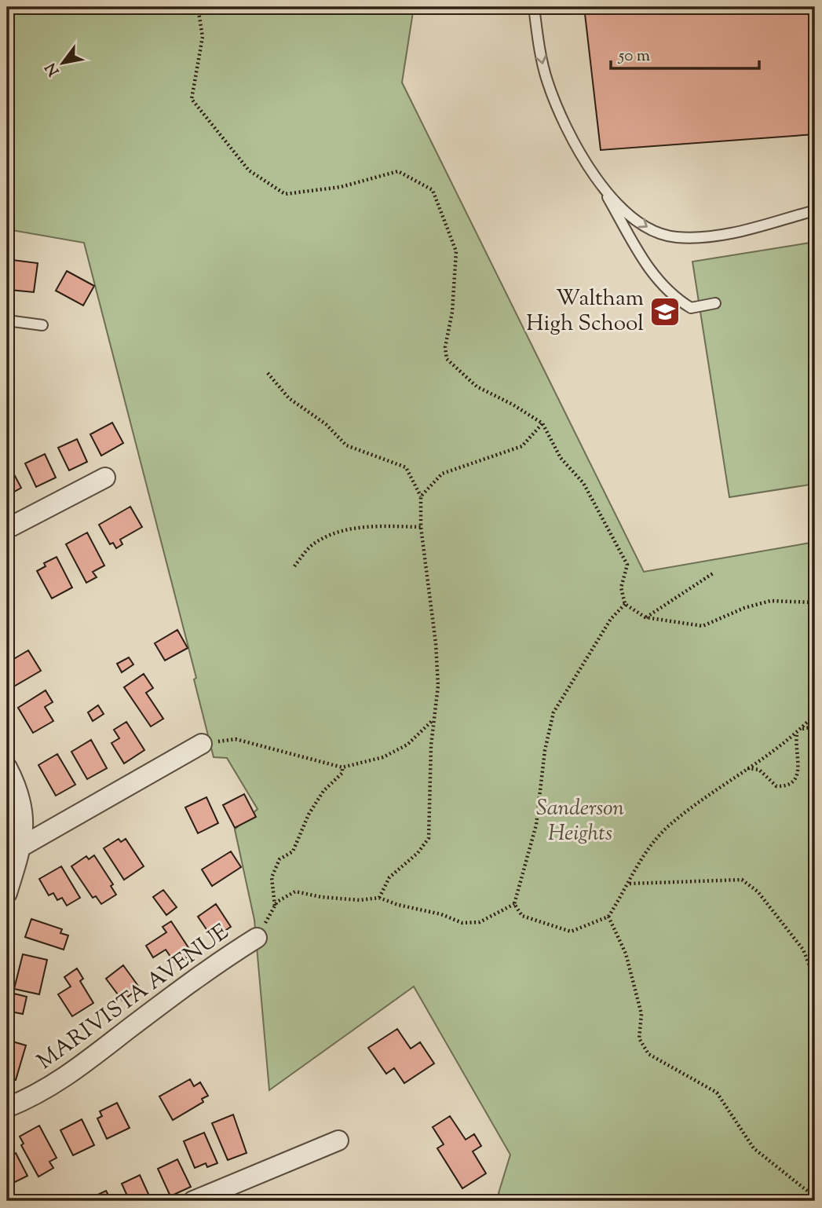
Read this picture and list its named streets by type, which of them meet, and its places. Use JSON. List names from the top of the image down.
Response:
{
  "streets": {
    "street": ["MARIVISTA AVENUE"]
  },
  "parks": ["Sanderson Heights"],
  "places": {
    "school or university": ["Waltham High School"]
  },
  "scale_bar": "50 m",
  "north": "bottom left"
}
